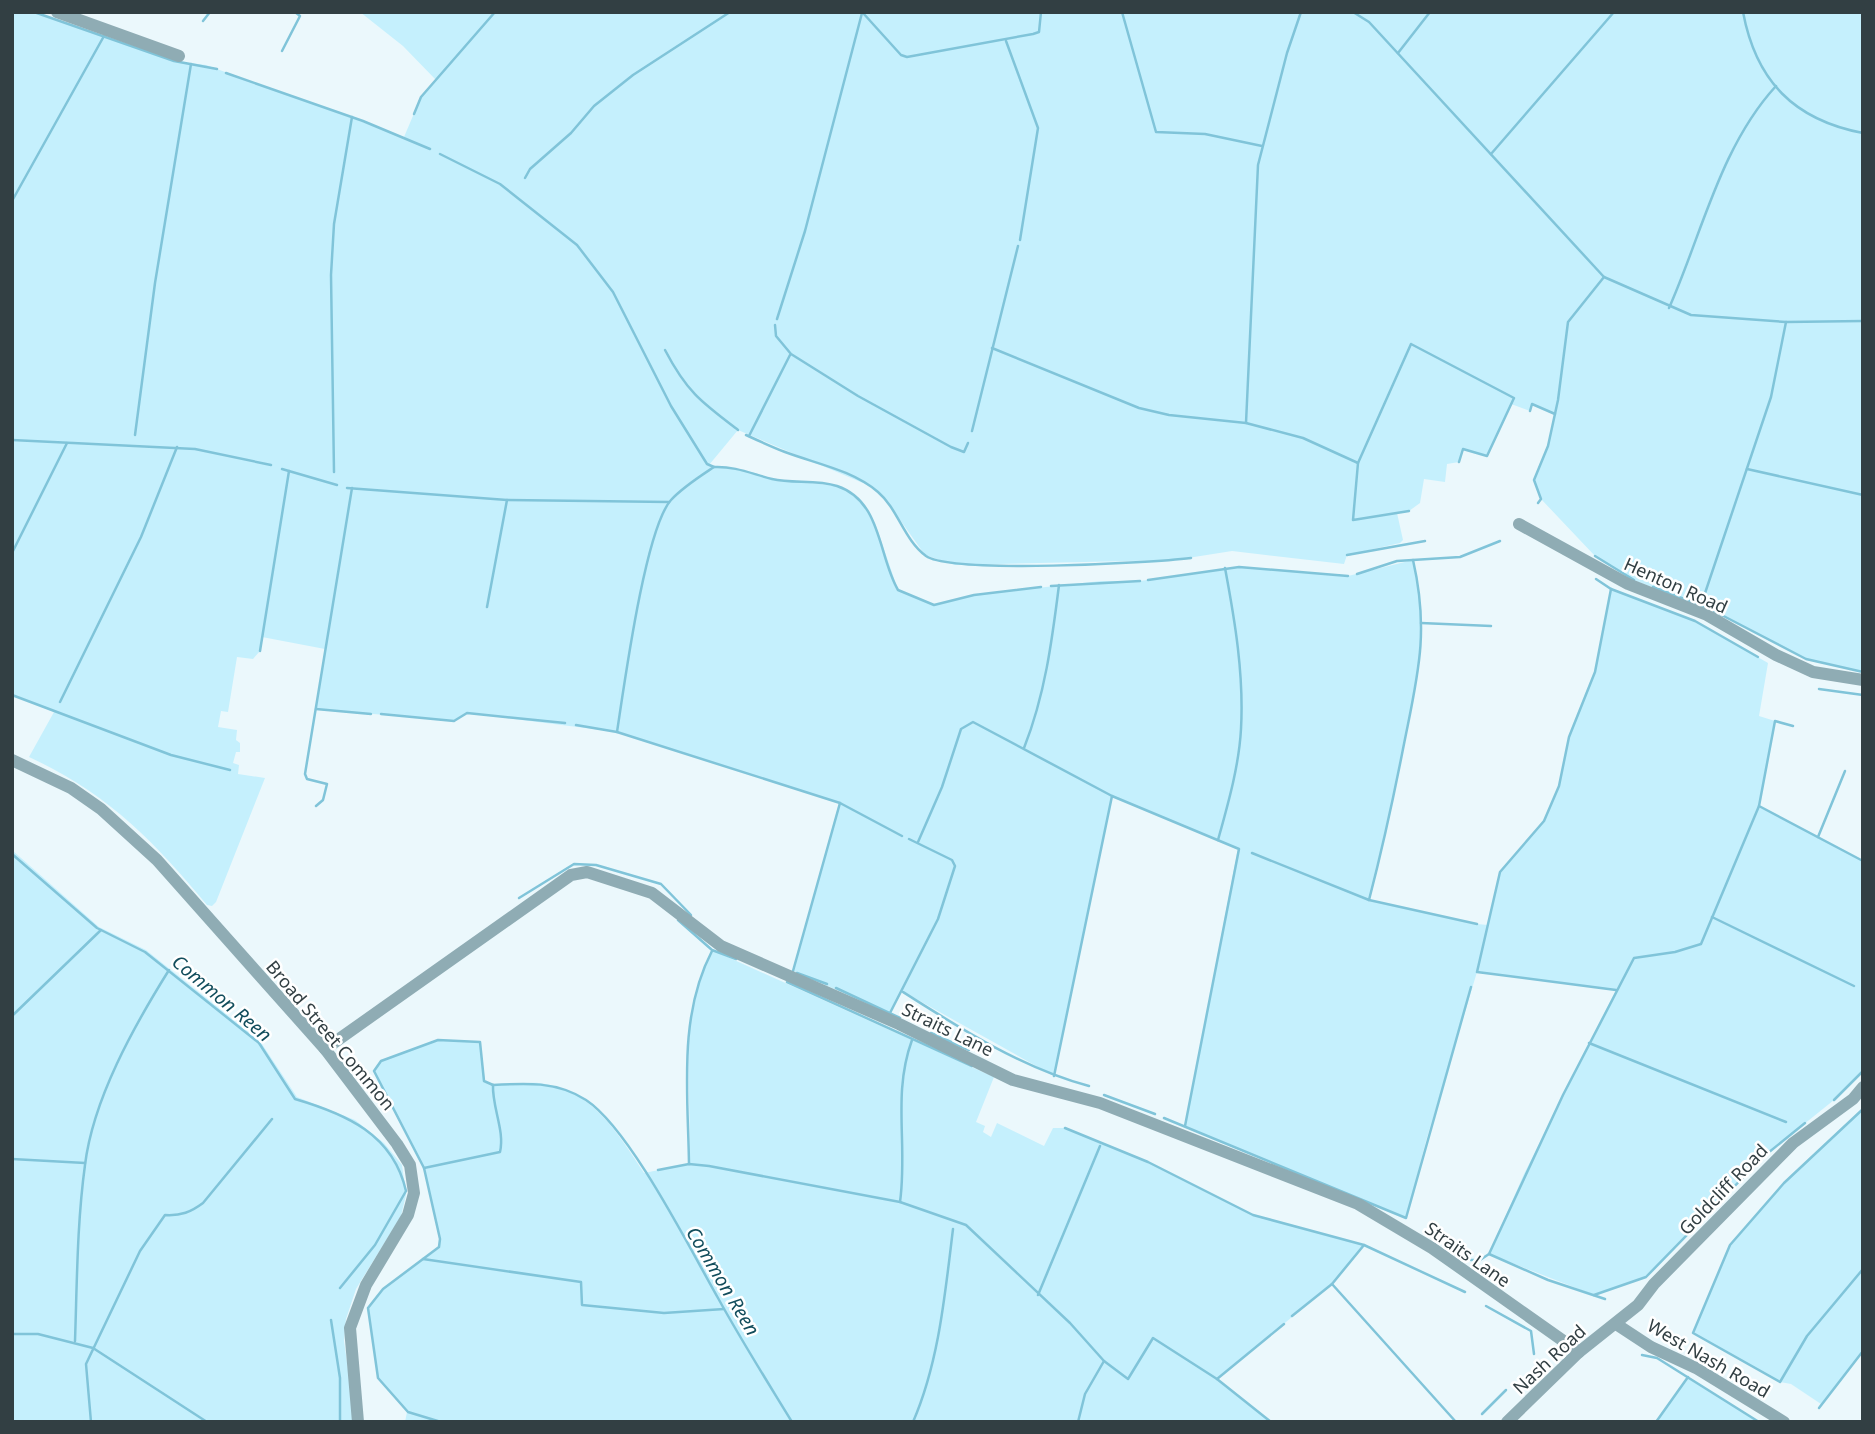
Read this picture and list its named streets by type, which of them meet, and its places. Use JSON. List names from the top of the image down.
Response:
{
  "streets": {
    "street": [
      "Henton Road",
      "Straits Lane",
      "Broad Street Common",
      "Goldcliff Road",
      "West Nash Road",
      "Nash Road"
    ]
  },
  "crossings": [
    ["Straits Lane", "Broad Street Common"],
    ["Straits Lane", "Nash Road"],
    ["Goldcliff Road", "West Nash Road"],
    ["Goldcliff Road", "Nash Road"],
    ["West Nash Road", "Nash Road"]
  ],
  "water": ["Common Reen"]
}
